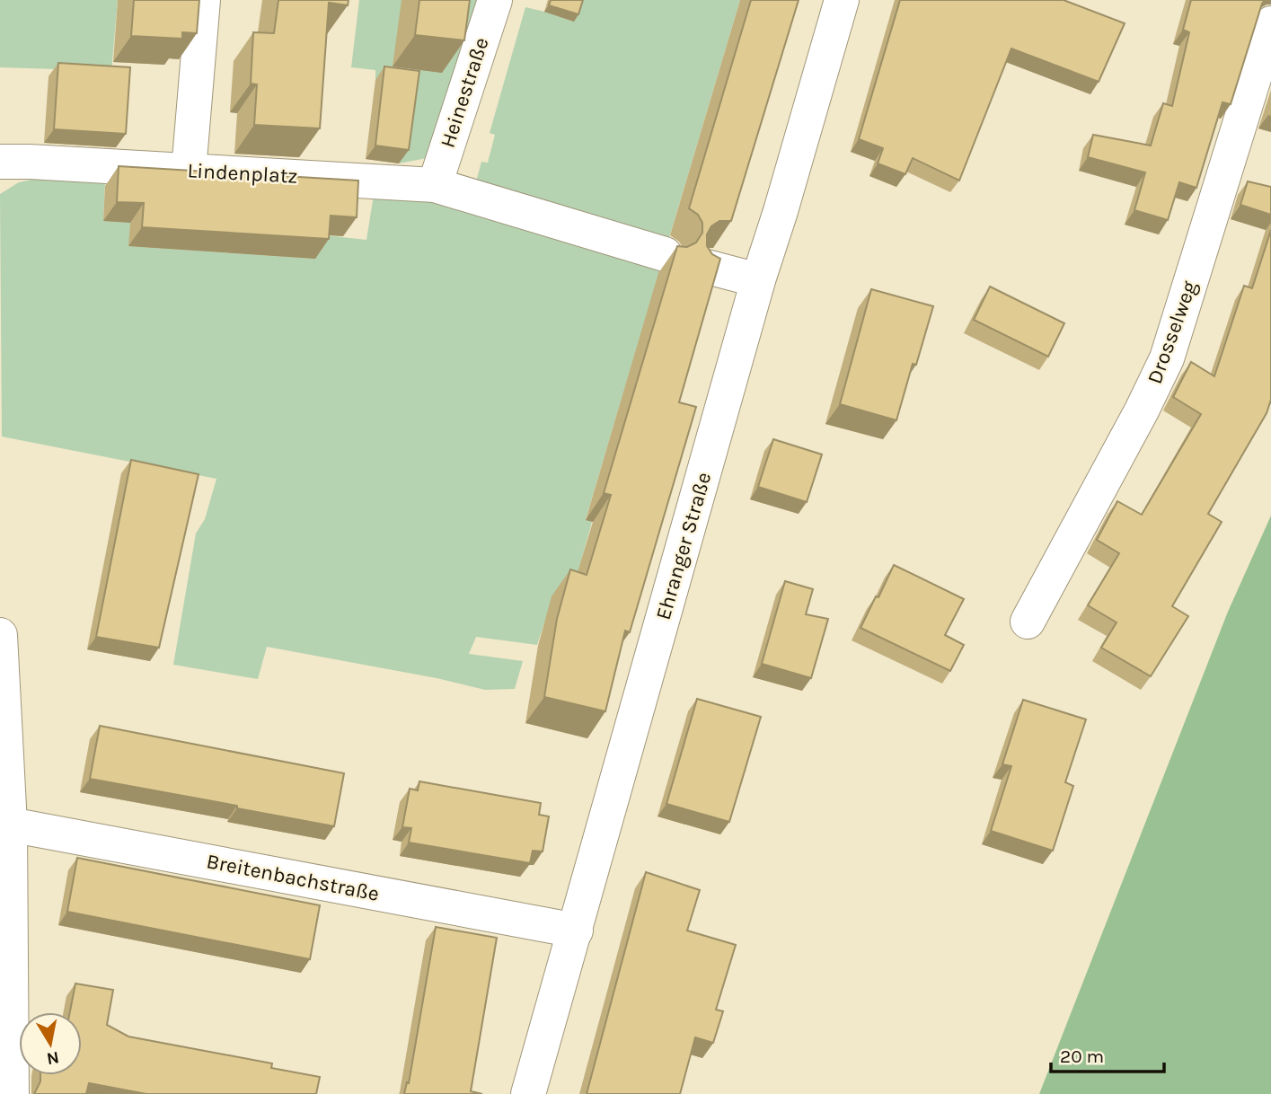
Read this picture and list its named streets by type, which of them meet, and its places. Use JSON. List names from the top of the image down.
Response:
{
  "streets": {
    "street": [
      "Heinestraße",
      "Lindenplatz",
      "Drosselweg",
      "Ehranger Straße",
      "Breitenbachstraße"
    ]
  },
  "crossings": [
    ["Heinestraße", "Lindenplatz"],
    ["Ehranger Straße", "Breitenbachstraße"]
  ],
  "scale_bar": "20 m",
  "north": "bottom"
}
